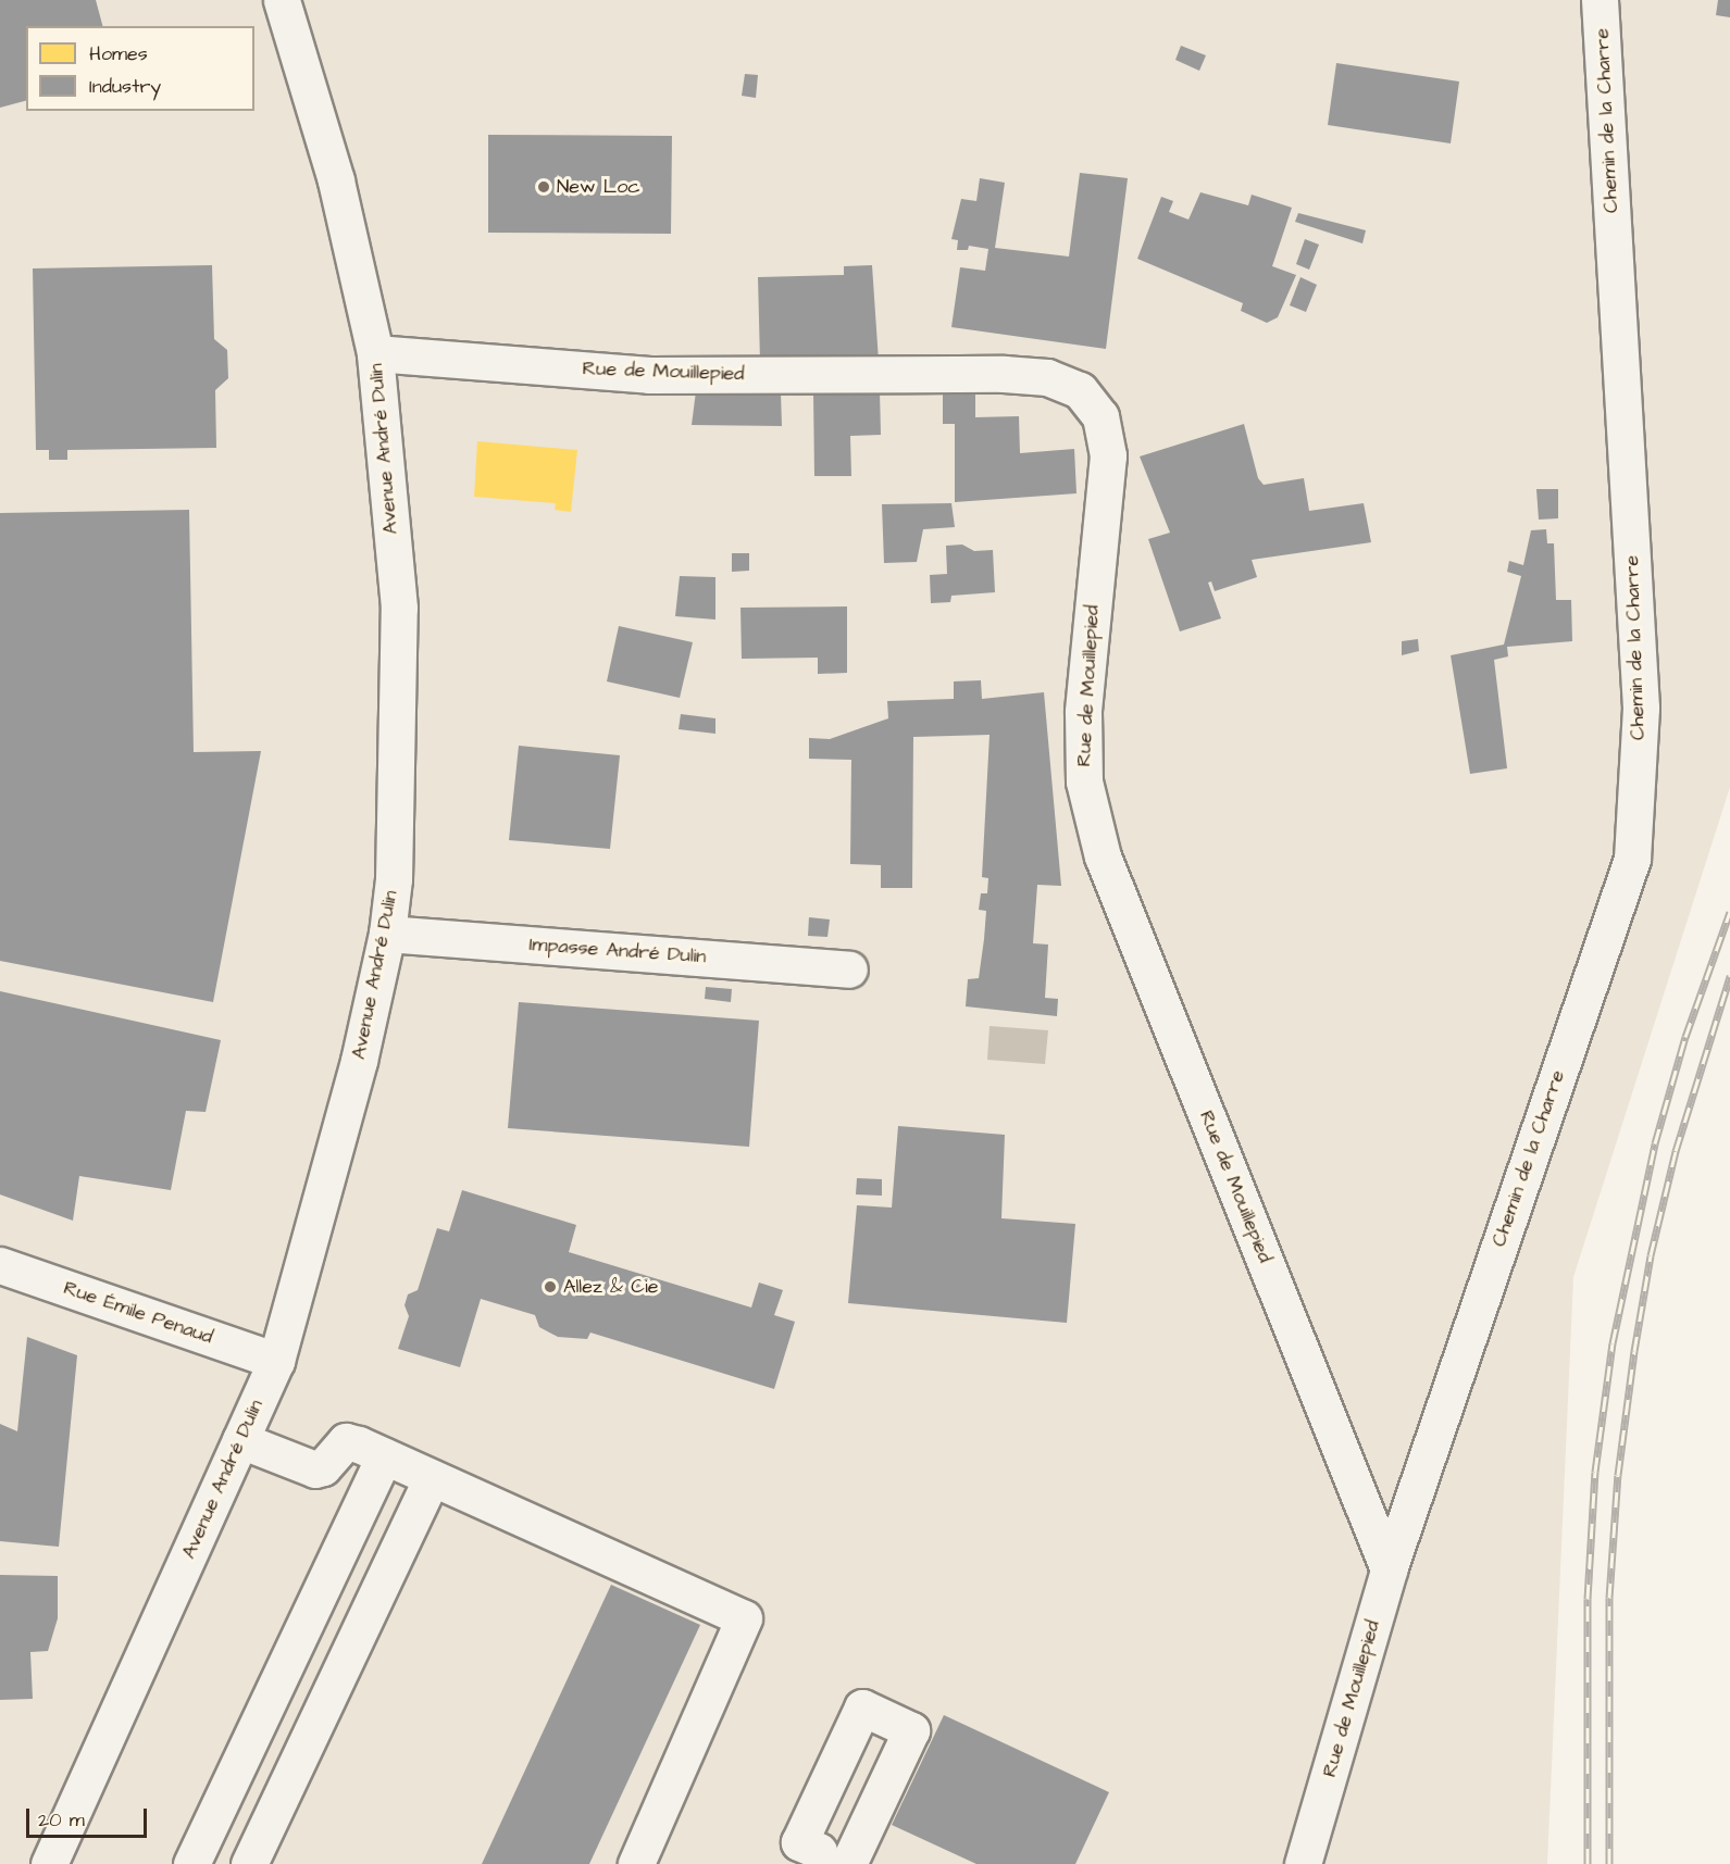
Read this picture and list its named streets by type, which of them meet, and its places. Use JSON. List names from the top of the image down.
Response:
{
  "streets": {
    "street": [
      "Chemin de la Charre",
      "Rue de Mouillepied",
      "Avenue André Dulin",
      "Impasse André Dulin",
      "Rue Émile Penaud"
    ]
  },
  "crossings": [
    ["Chemin de la Charre", "Rue de Mouillepied"],
    ["Rue de Mouillepied", "Avenue André Dulin"],
    ["Avenue André Dulin", "Impasse André Dulin"],
    ["Avenue André Dulin", "Rue Émile Penaud"]
  ],
  "places": ["New Loc", "Allez & Cie"],
  "legend": ["Homes", "Industry"],
  "scale_bar": "20 m"
}
